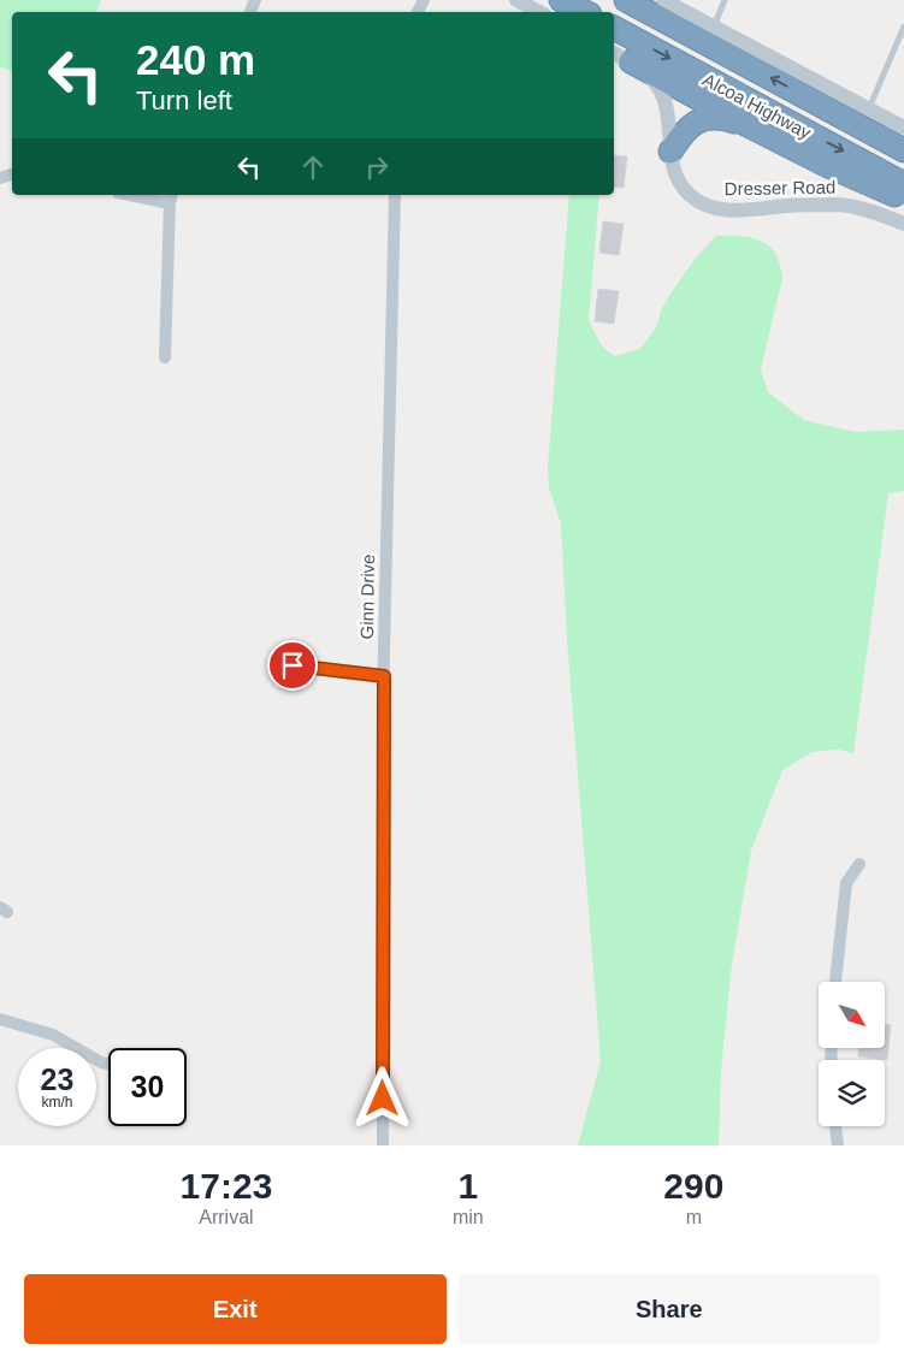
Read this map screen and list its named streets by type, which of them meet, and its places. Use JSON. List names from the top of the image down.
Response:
{
  "streets": {
    "highway": ["Alcoa Highway"],
    "street": ["Dresser Road", "Ginn Drive"]
  },
  "north": "bottom right",
  "page": {
    "turn": ["240 m", "Turn left"],
    "speed": "23 km/h",
    "limit": "30",
    "eta": [
      "17:23",
      "Arrival",
      "1",
      "min",
      "290",
      "m"
    ],
    "buttons": ["Exit", "Share"]
  }
}
